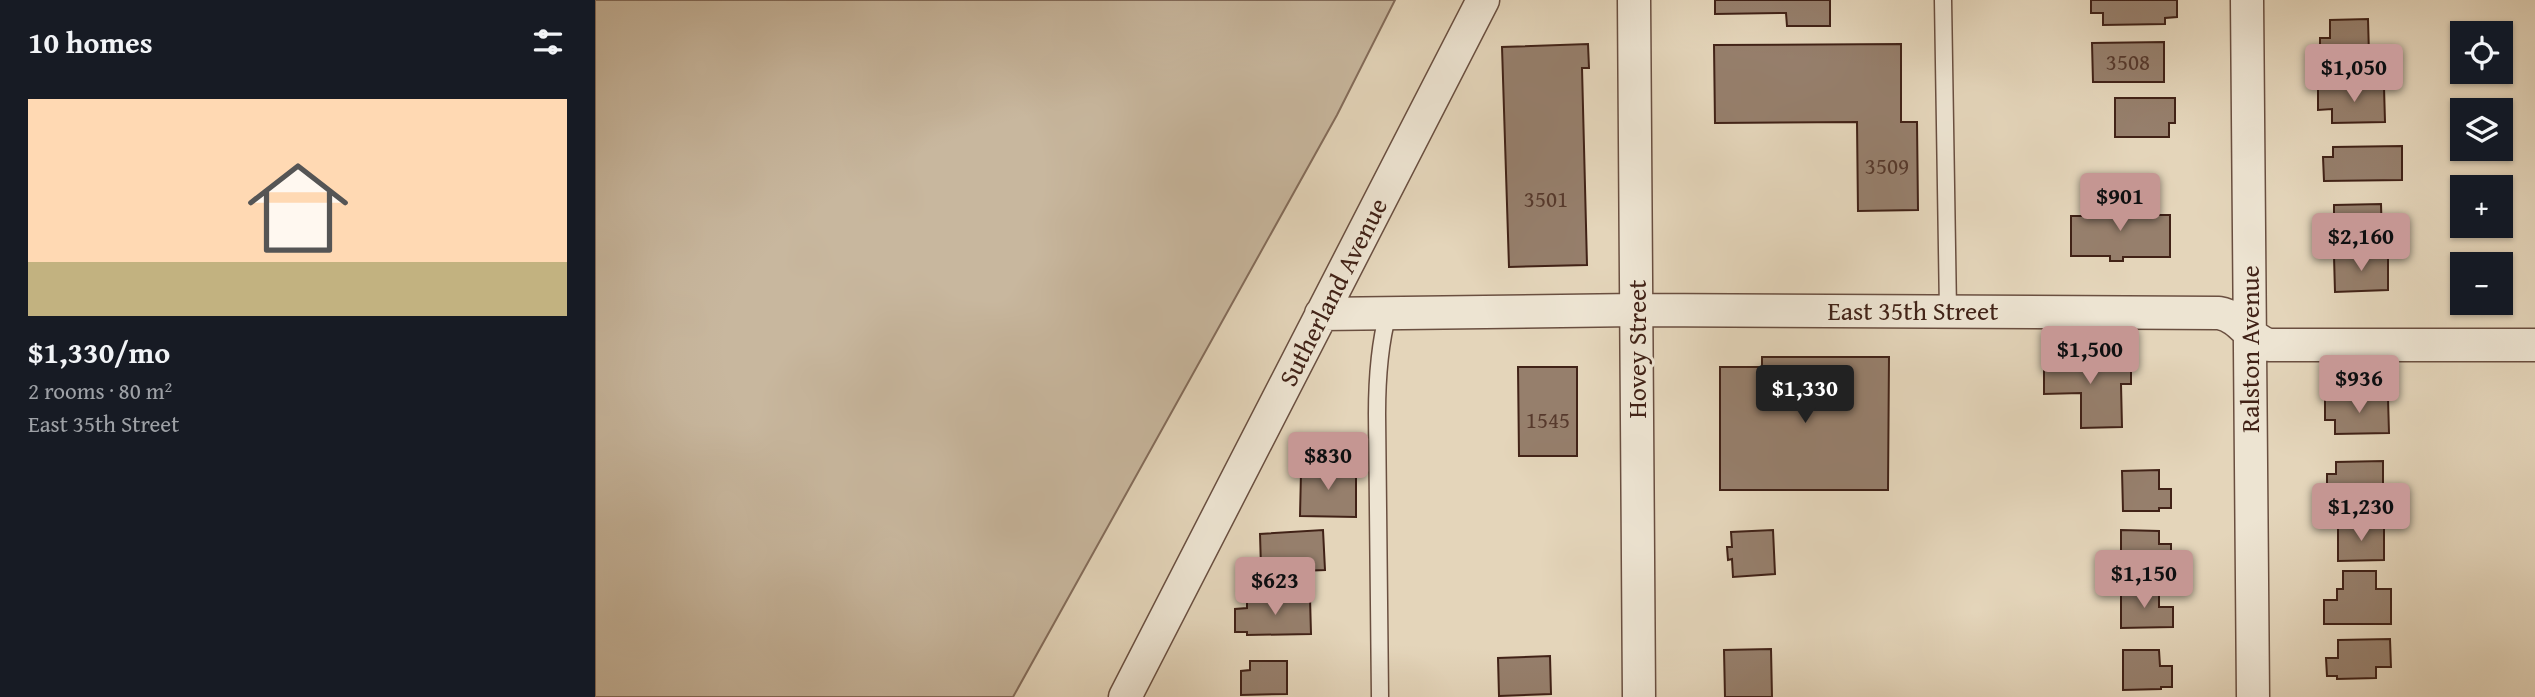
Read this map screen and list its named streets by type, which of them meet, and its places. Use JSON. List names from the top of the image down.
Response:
{
  "streets": {
    "street": [
      "Sutherland Avenue",
      "East 35th Street",
      "Hovey Street",
      "Ralston Avenue"
    ]
  },
  "crossings": [
    ["Sutherland Avenue", "East 35th Street"],
    ["East 35th Street", "Hovey Street"],
    ["East 35th Street", "Ralston Avenue"]
  ],
  "house_numbers": [
    "3508",
    "3509",
    "3501",
    "1545"
  ],
  "page": {
    "heading": "10 homes",
    "map_buttons": ["+", "−"],
    "price": [
      "$1,050",
      "$901",
      "$2,160",
      "$1,500",
      "$936",
      "$1,330",
      "$830",
      "$1,230",
      "$1,150",
      "$623"
    ],
    "list": [
      {
        "name": "$1,330/mo",
        "note": "2 rooms · 80 m² · East 35th Street"
      }
    ]
  }
}
